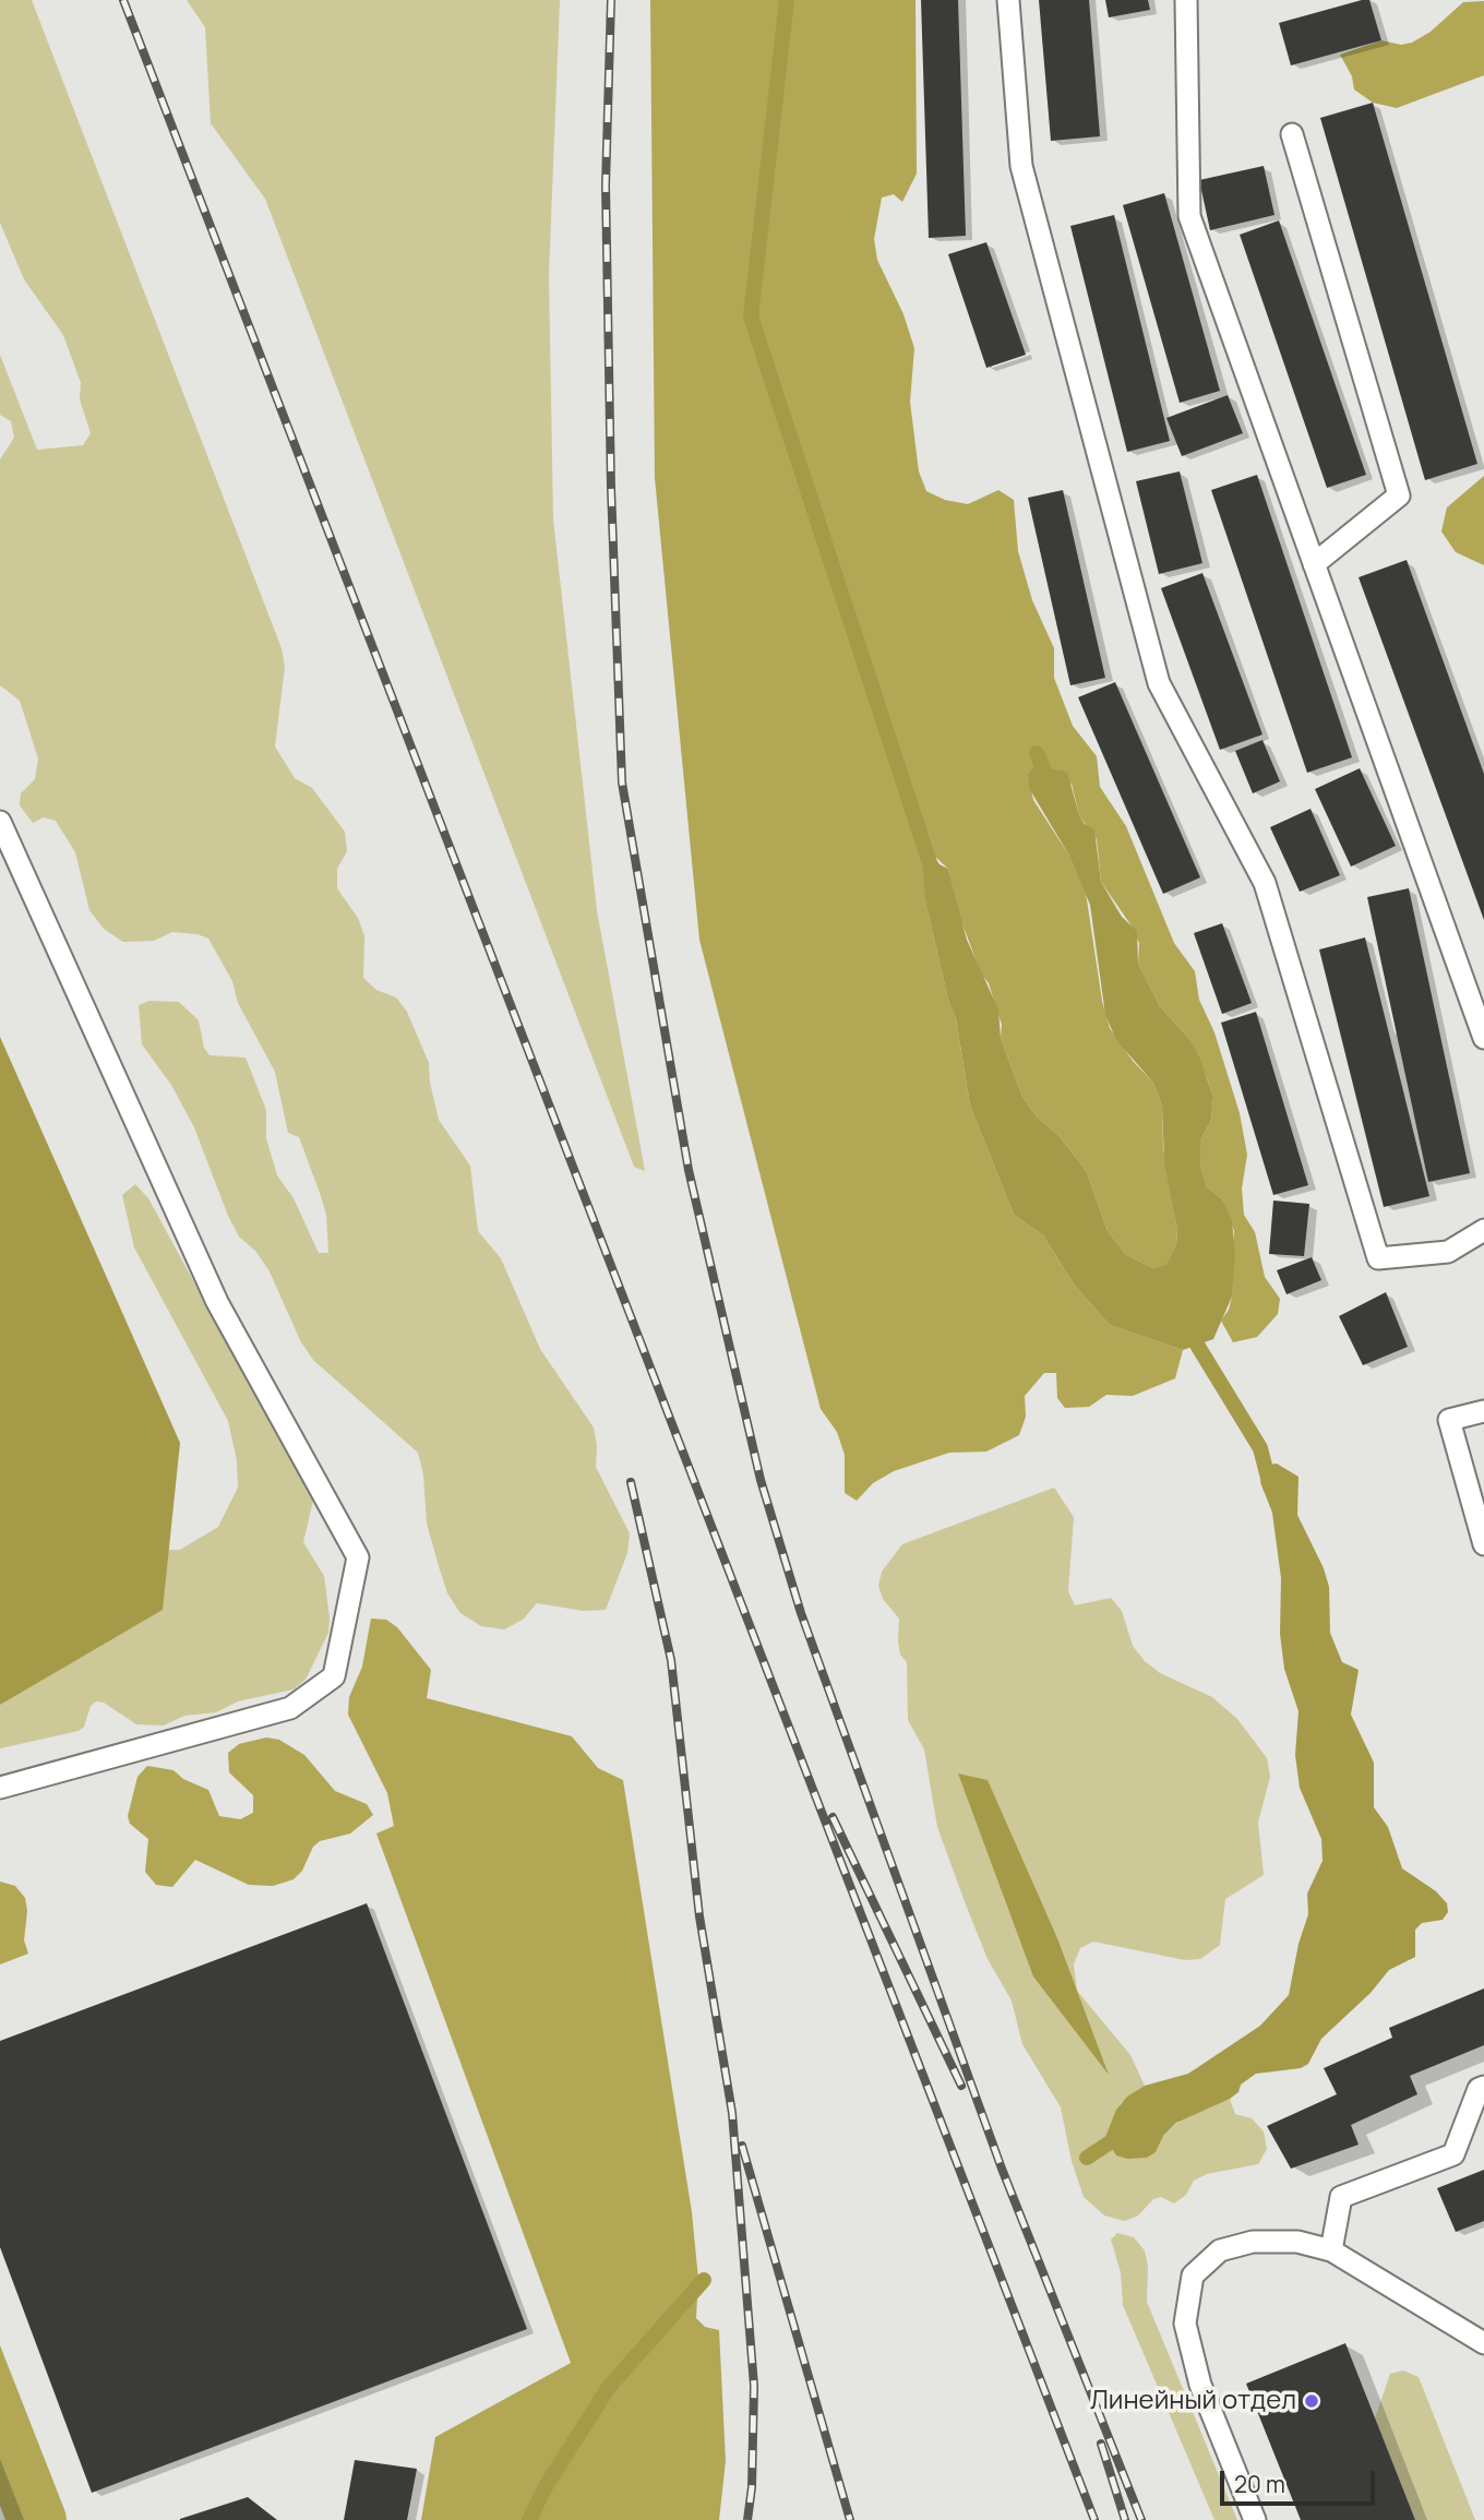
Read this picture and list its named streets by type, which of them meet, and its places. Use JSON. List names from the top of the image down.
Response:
{
  "places": ["Линейный отдел"],
  "scale_bar": "20 m"
}
